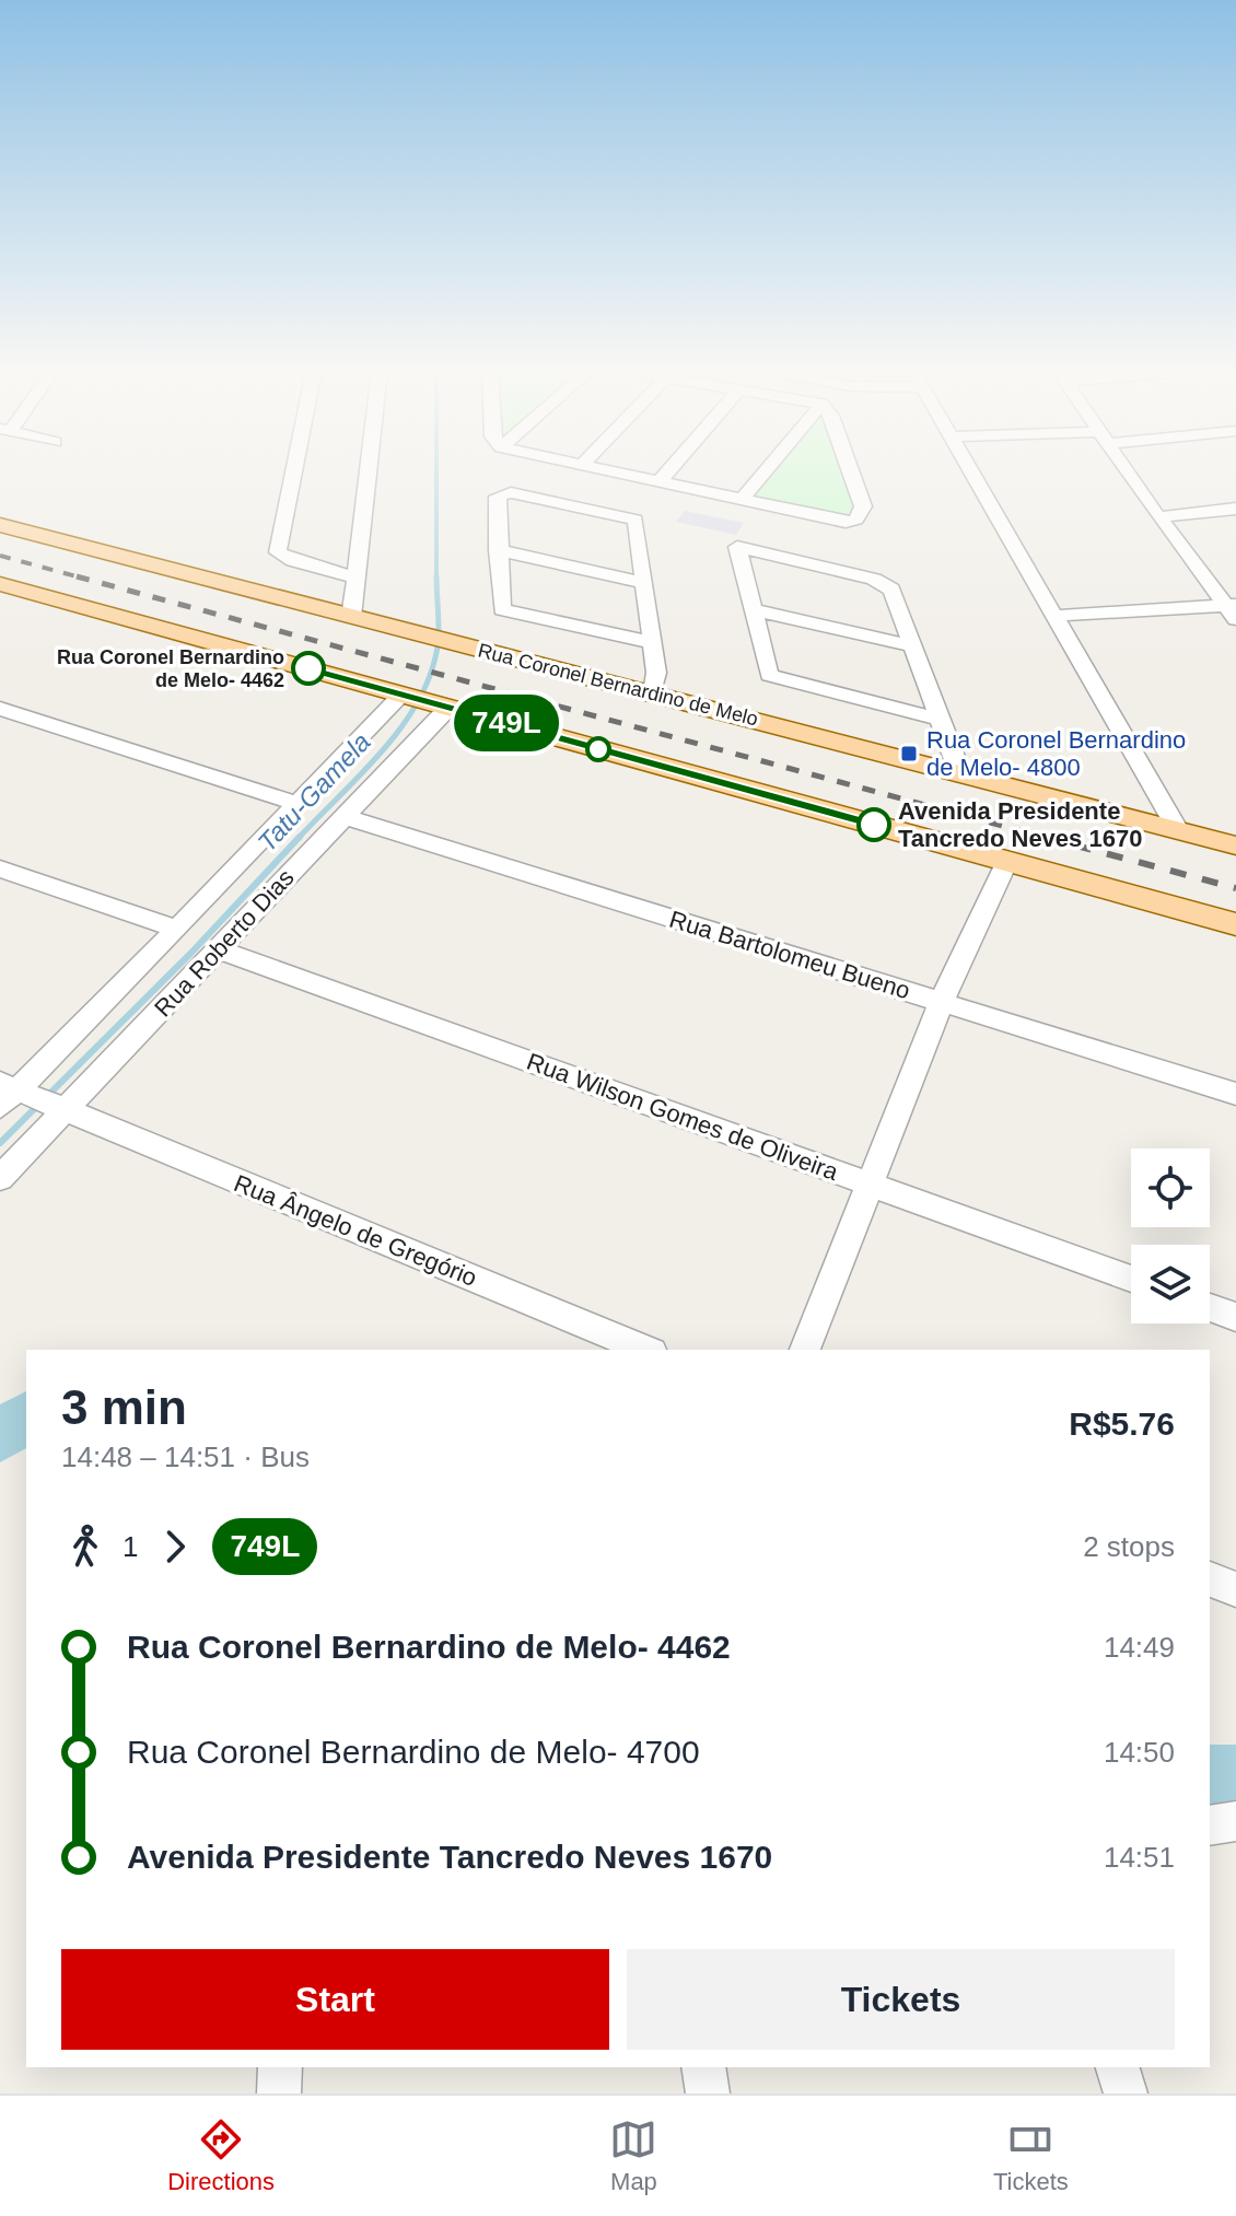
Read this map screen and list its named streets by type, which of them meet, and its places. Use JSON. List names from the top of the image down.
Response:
{
  "streets": {
    "main road": ["Rua Coronel Bernardino de Melo"],
    "street": [
      "Rua Roberto Dias",
      "Rua Bartolomeu Bueno",
      "Rua Wilson Gomes de Oliveira",
      "Rua Ângelo de Gregório"
    ]
  },
  "crossings": [
    ["Rua Roberto Dias", "Rua Bartolomeu Bueno"],
    ["Rua Roberto Dias", "Rua Wilson Gomes de Oliveira"],
    ["Rua Roberto Dias", "Rua Ângelo de Gregório"]
  ],
  "water": ["Tatu-Gamela"],
  "places": {
    "other": ["Rua Coronel Bernardino de Melo- 4462", "Avenida Presidente Tancredo Neves 1670"],
    "transit": ["Rua Coronel Bernardino de Melo- 4800"]
  },
  "lines": ["bus line 749L"],
  "page": {
    "on_map": "749L",
    "heading": ["3 min", "14:48 – 14:51 · Bus", "R$5.76"],
    "legs": ["1", "749L", "2 stops"],
    "list": [
      {
        "name": "Rua Coronel Bernardino de Melo- 4462",
        "value": "14:49"
      },
      {
        "name": "Rua Coronel Bernardino de Melo- 4700",
        "value": "14:50"
      },
      {
        "name": "Avenida Presidente Tancredo Neves 1670",
        "value": "14:51"
      }
    ],
    "buttons": ["Start", "Tickets"],
    "tabs": ["Directions", "Map", "Tickets"]
  }
}
